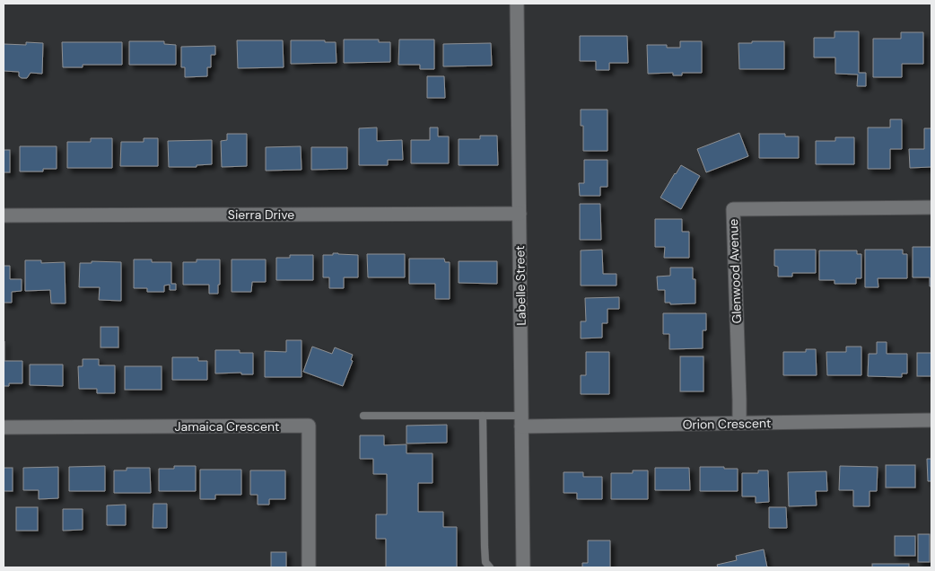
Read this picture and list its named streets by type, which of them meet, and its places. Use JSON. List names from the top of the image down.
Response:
{
  "streets": {
    "street": [
      "Sierra Drive",
      "Glenwood Avenue",
      "Labelle Street",
      "Orion Crescent",
      "Jamaica Crescent"
    ]
  },
  "crossings": [
    ["Sierra Drive", "Labelle Street"],
    ["Glenwood Avenue", "Orion Crescent"],
    ["Labelle Street", "Orion Crescent"]
  ]
}
